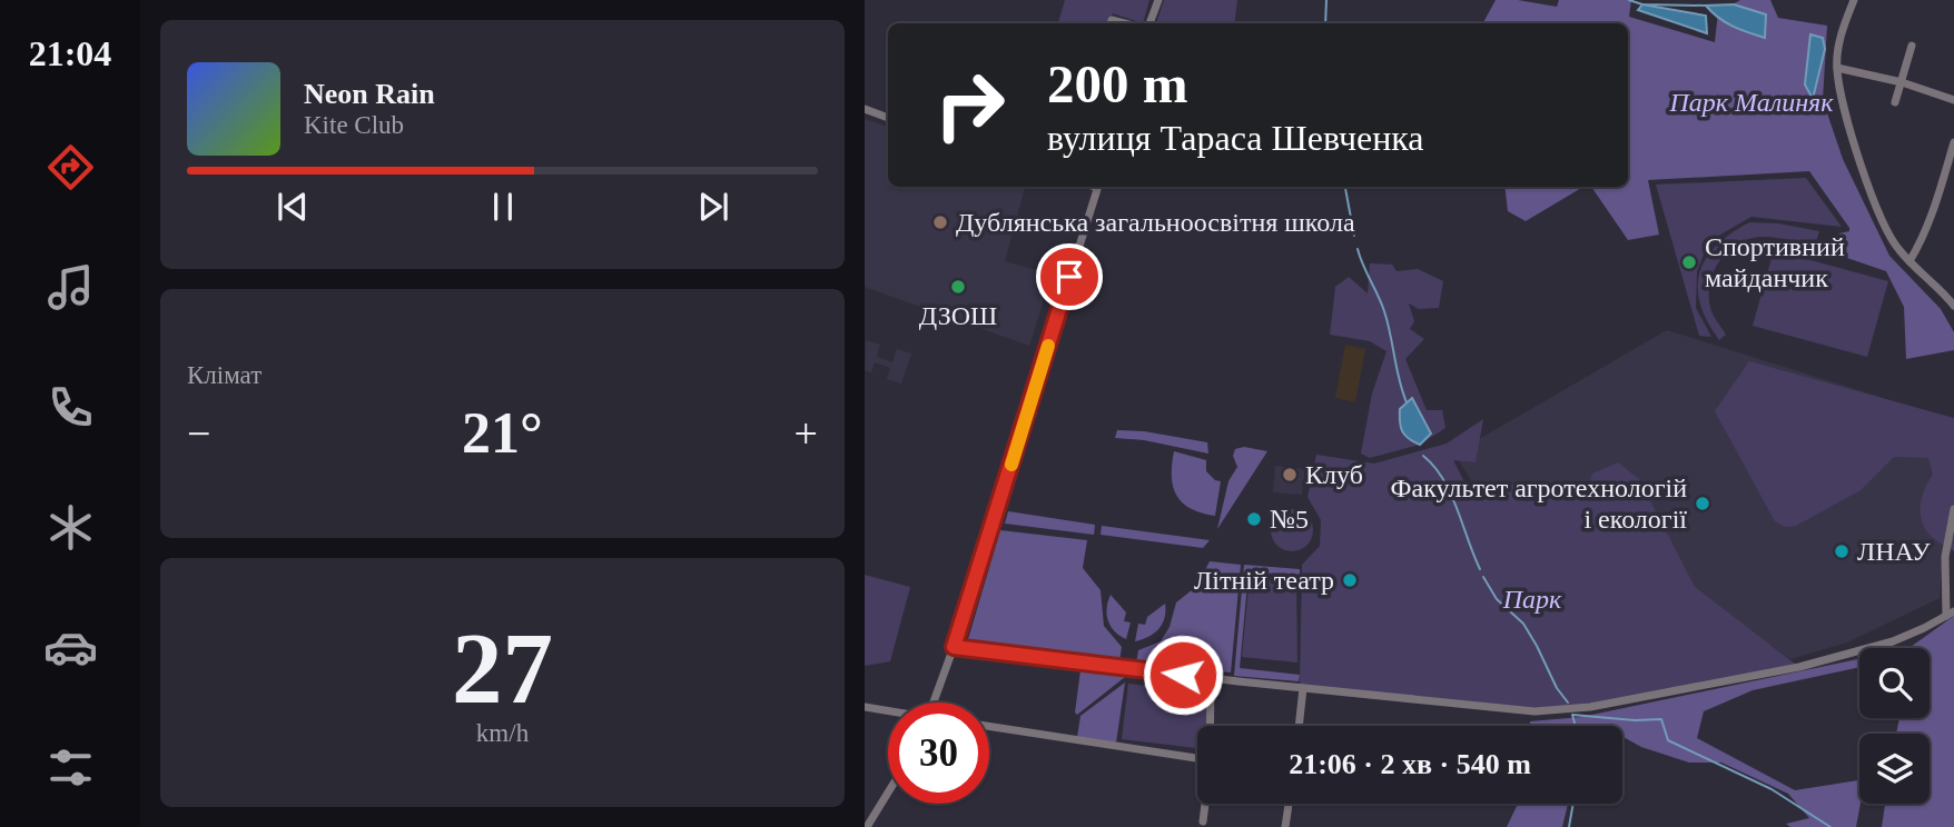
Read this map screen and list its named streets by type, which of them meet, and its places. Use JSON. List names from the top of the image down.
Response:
{
  "parks": ["Парк Малиняк", "Парк"],
  "places": [
    "Дублянська загальноосвітня школа",
    "Спортивний майданчик",
    "ДЗОШ",
    "Клуб",
    "Факультет агротехнологій і екології",
    "№5",
    "ЛНАУ",
    "Літній театр"
  ],
  "page": {
    "tabs": "21:04",
    "turn": ["200 m", "вулиця Тараса Шевченка"],
    "song": ["Neon Rain", "Kite Club"],
    "tile": [
      "Клімат",
      ["27", "km/h"]
    ],
    "heat": ["−", "21°", "+"],
    "limit": "30",
    "trip": "21:06 · 2 хв · 540 m"
  }
}
